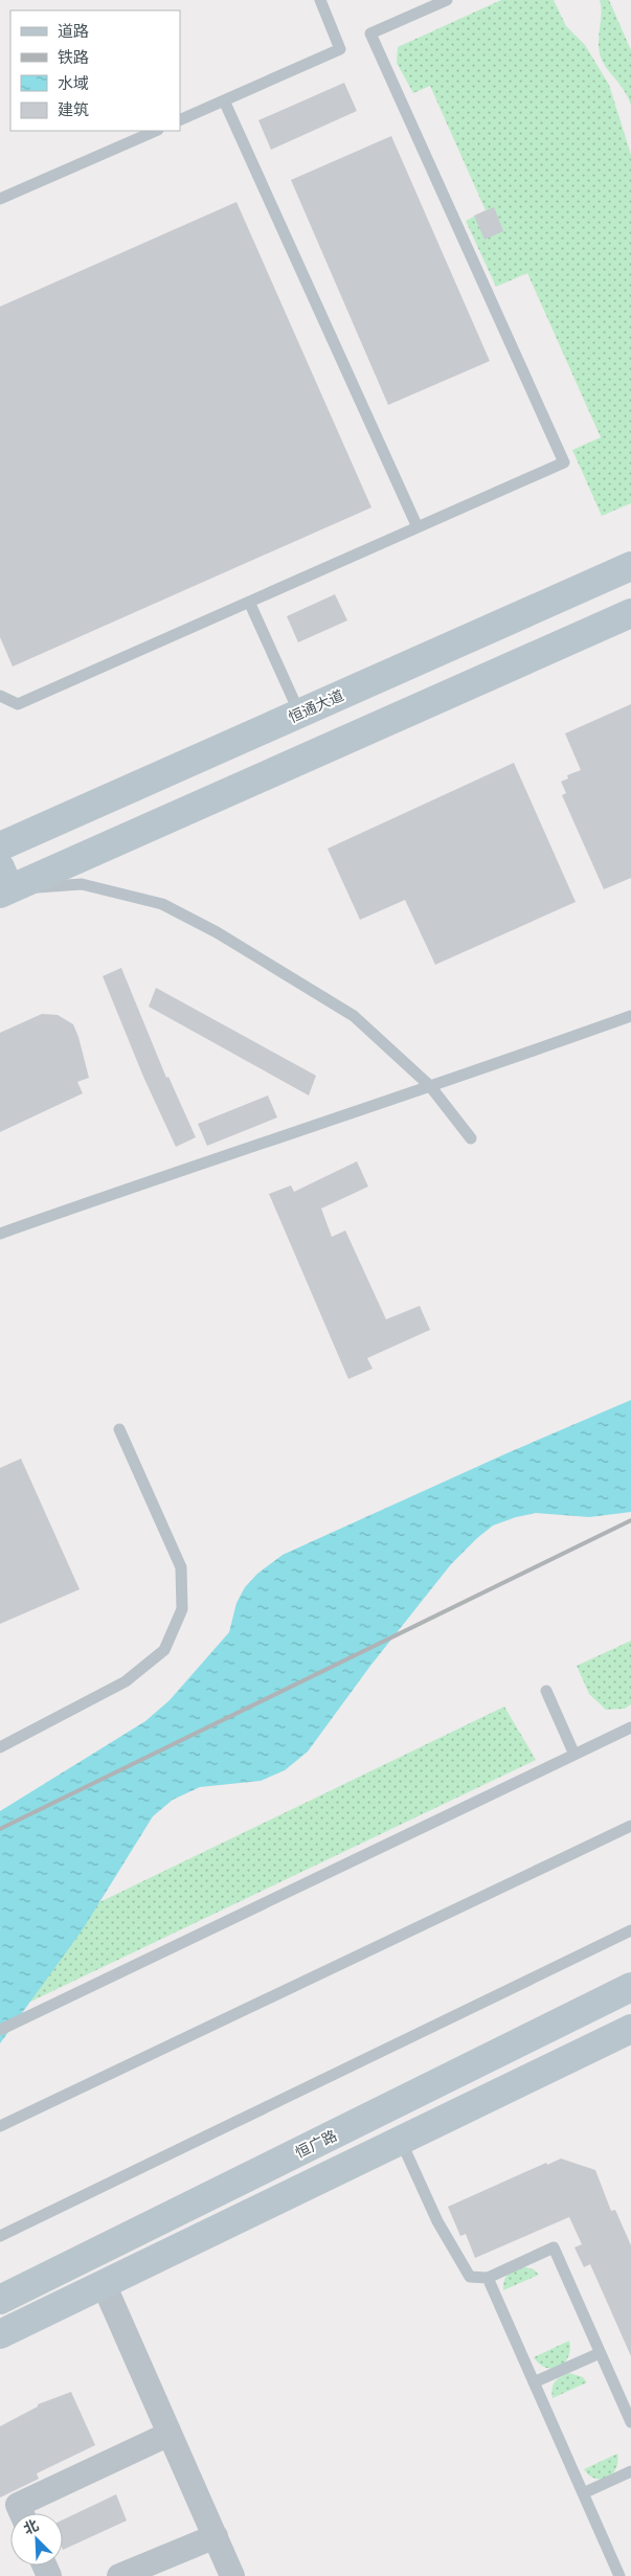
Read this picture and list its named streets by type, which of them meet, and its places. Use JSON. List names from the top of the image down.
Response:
{
  "streets": {
    "street": ["恒通大道", "恒广路"]
  },
  "legend": [
    "道路",
    "铁路",
    "水域",
    "建筑"
  ],
  "north": "top left"
}
